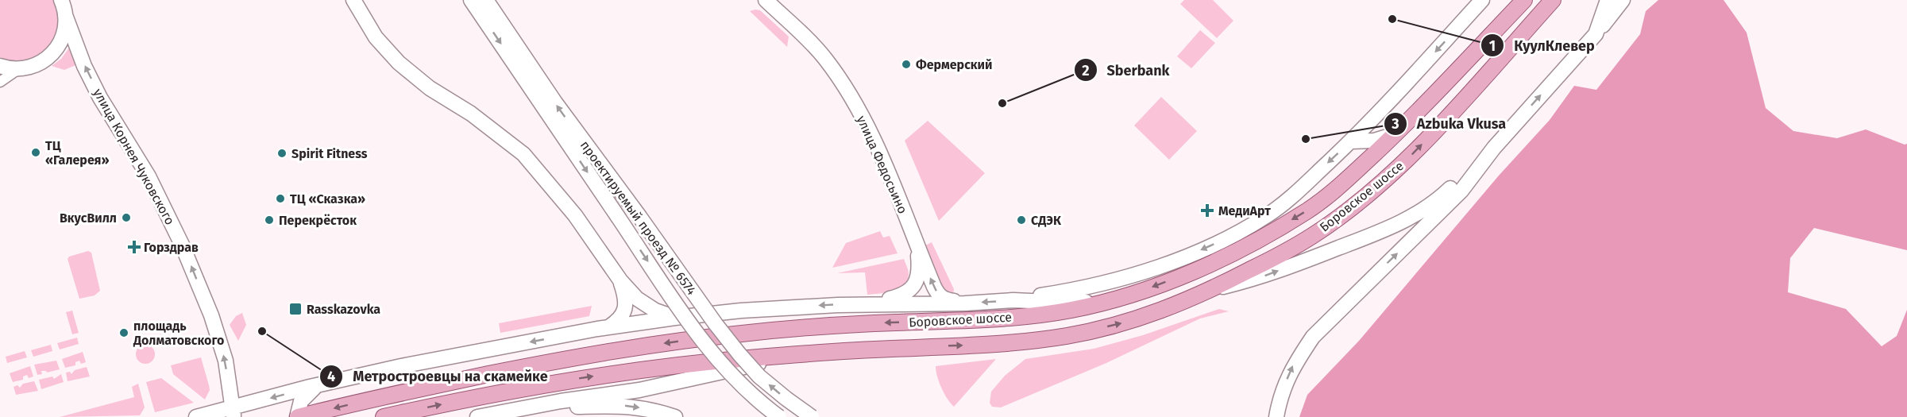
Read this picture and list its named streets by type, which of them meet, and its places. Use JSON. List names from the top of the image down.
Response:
{
  "streets": {
    "main road": [
      "улица Корнея Чуковского",
      "улица Федосьино",
      "Боровское шоссе",
      "проектируемый проезд № 6574"
    ]
  },
  "one_way": ["улица Корнея Чуковского"],
  "places": {
    "other": [
      "КуулКлевер",
      "Фермерский",
      "Sberbank",
      "Azbuka Vkusa",
      "ТЦ «Галерея»",
      "Spirit Fitness",
      "ТЦ «Сказка»",
      "ВкусВилл",
      "Перекрёсток",
      "СДЭК",
      "Метростроевцы на скамейке",
      "площадь Долматовского"
    ],
    "health": ["МедиАрт", "Горздрав"],
    "transit": ["Rasskazovka"]
  }
}
